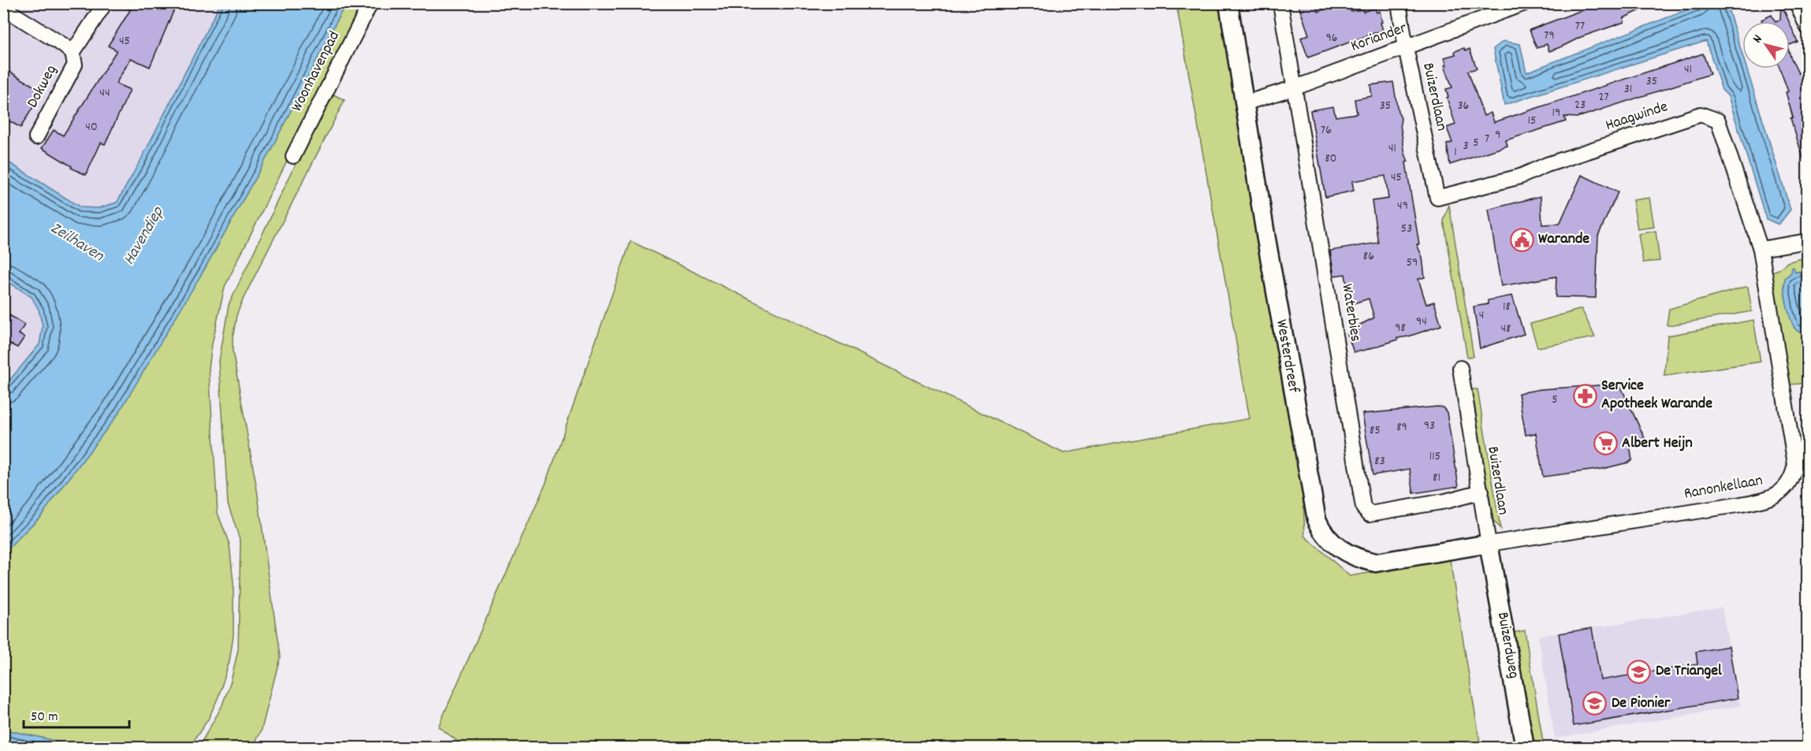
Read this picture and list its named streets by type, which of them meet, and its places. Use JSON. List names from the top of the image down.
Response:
{
  "streets": {
    "street": [
      "Koriander",
      "Woonhavenpad",
      "Dokweg",
      "Buizerdlaan",
      "Haagwinde",
      "Waterbies",
      "Westerdreef",
      "Ranonkellaan",
      "Buizerdweg"
    ]
  },
  "crossings": [
    ["Koriander", "Buizerdlaan"],
    ["Koriander", "Waterbies"],
    ["Koriander", "Westerdreef"],
    ["Buizerdlaan", "Haagwinde"],
    ["Buizerdlaan", "Waterbies"],
    ["Buizerdlaan", "Westerdreef"],
    ["Buizerdlaan", "Ranonkellaan"],
    ["Buizerdlaan", "Buizerdweg"],
    ["Haagwinde", "Ranonkellaan"],
    ["Westerdreef", "Ranonkellaan"],
    ["Westerdreef", "Buizerdweg"],
    ["Ranonkellaan", "Buizerdweg"]
  ],
  "water": ["Havendiep", "Zeilhaven"],
  "places": {
    "public building": ["Warande"],
    "pharmacy": ["Service Apotheek Warande"],
    "supermarket": ["Albert Heijn"],
    "school or university": ["De Triangel", "De Pionier"]
  },
  "house_numbers": [
    "77",
    "79",
    "96",
    "45",
    "41",
    "35",
    "31",
    "44",
    "27",
    "23",
    "35",
    "36",
    "19",
    "15",
    "40",
    "76",
    "9",
    "7",
    "5",
    "3",
    "41",
    "1",
    "80",
    "45",
    "49",
    "53",
    "86",
    "59",
    "18",
    "4",
    "94",
    "98",
    "48",
    "5",
    "93",
    "89",
    "85",
    "115",
    "83",
    "81"
  ],
  "scale_bar": "50 m",
  "north": "top left"
}
